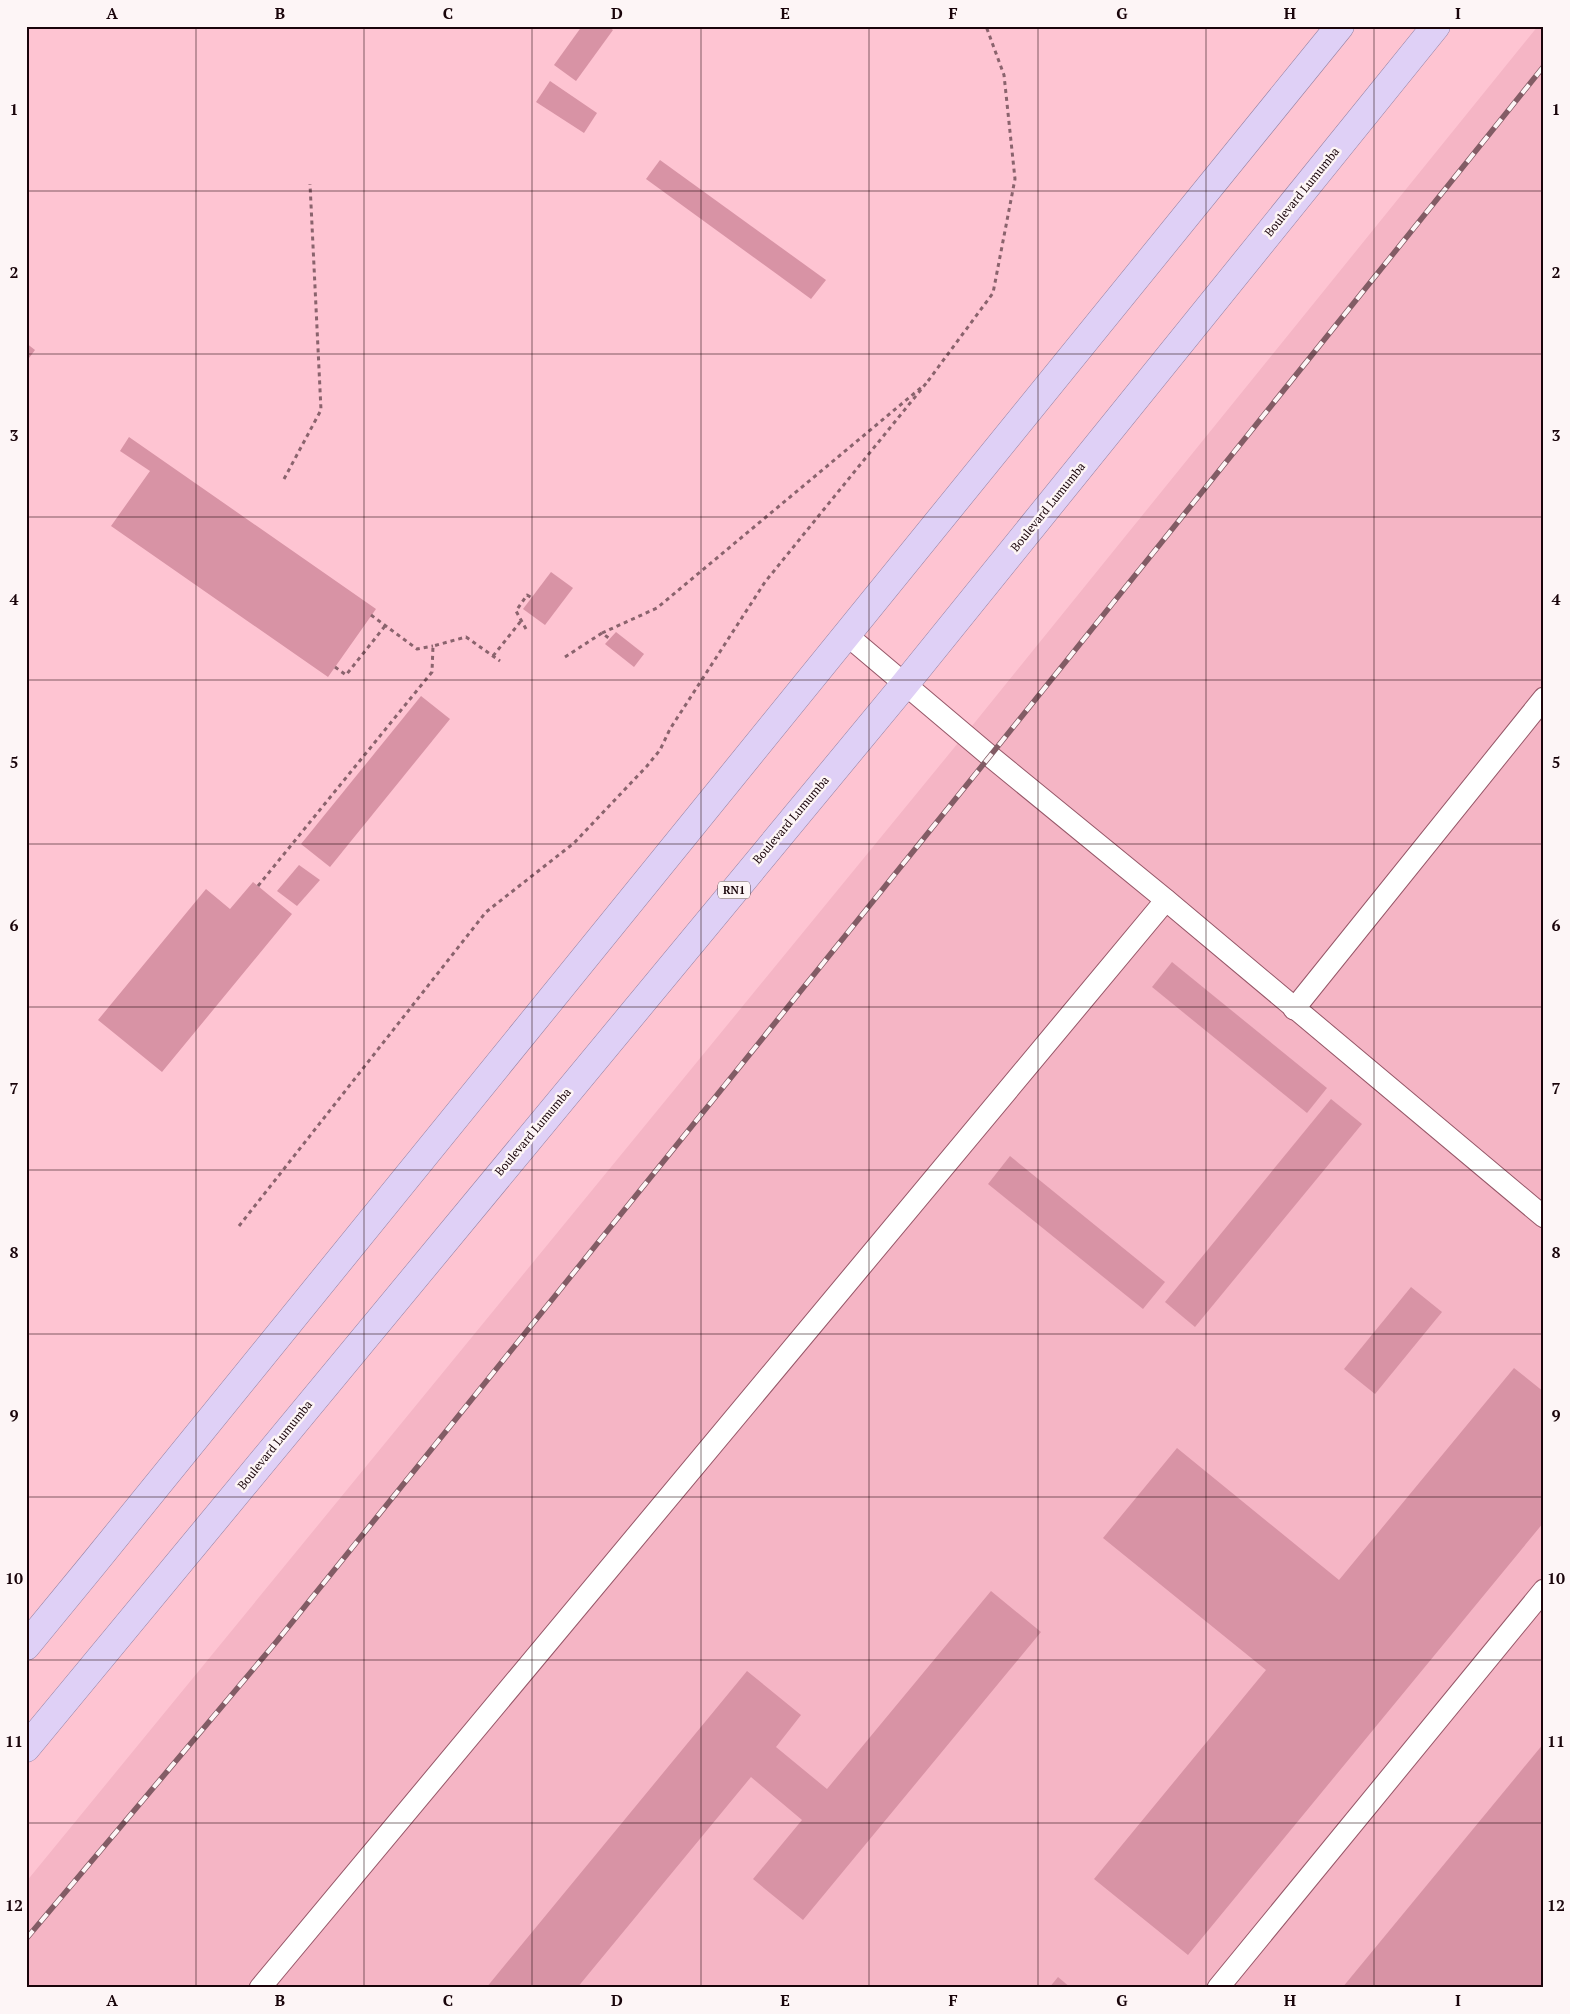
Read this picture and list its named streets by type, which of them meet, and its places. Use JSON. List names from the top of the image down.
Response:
{
  "streets": {
    "highway": ["Boulevard Lumumba", "RN1"]
  },
  "grid": {
    "columns": [
      "A",
      "B",
      "C",
      "D",
      "E",
      "F",
      "G",
      "H",
      "I"
    ],
    "rows": [
      "1",
      "2",
      "3",
      "4",
      "5",
      "6",
      "7",
      "8",
      "9",
      "10",
      "11",
      "12"
    ]
  }
}
